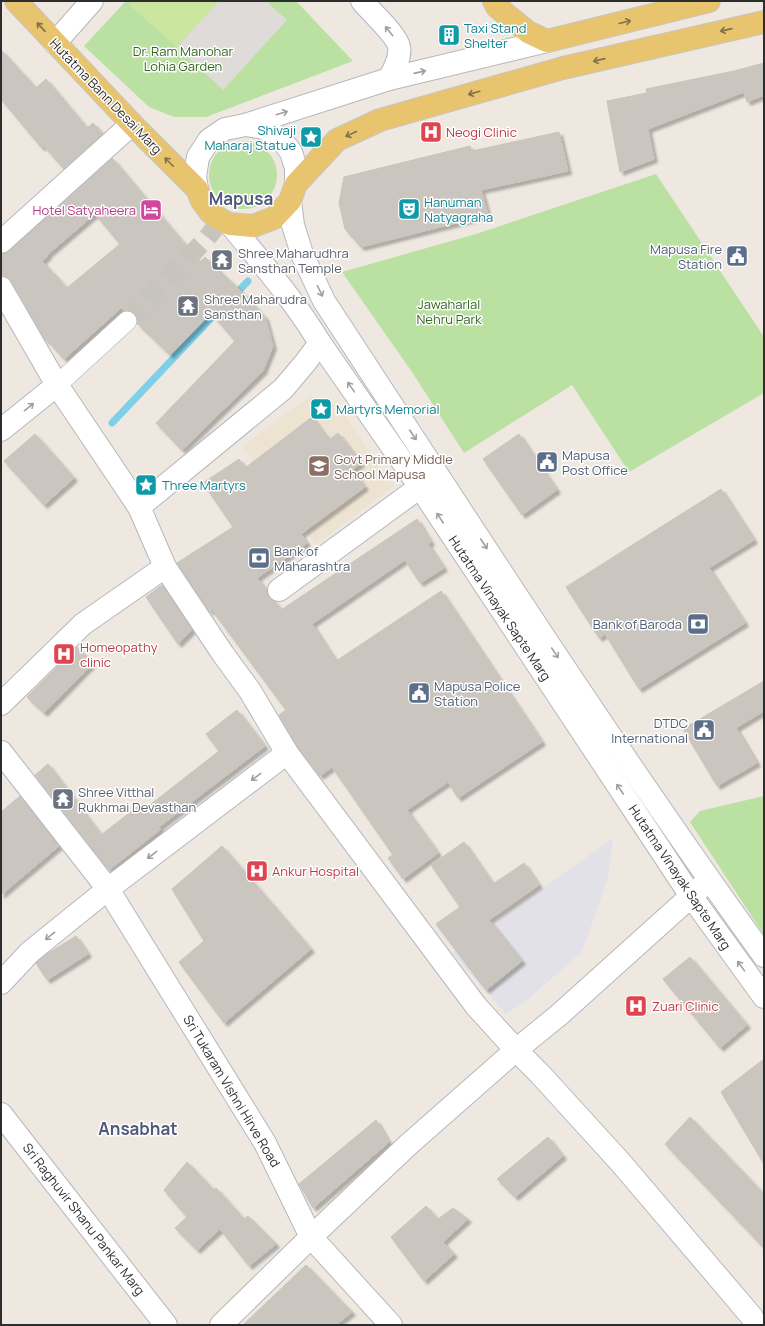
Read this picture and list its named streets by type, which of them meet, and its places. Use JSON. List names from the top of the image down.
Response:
{
  "streets": {
    "main road": ["Hutatma Bann Desai Marg"],
    "street": ["Hutatma Vinayak Sapte Marg", "Sri Tukaram Vishni Hirve Road", "Sri Raghuvir Shanu Pankar Marg"]
  },
  "crossings": [
    ["Hutatma Bann Desai Marg", "Hutatma Vinayak Sapte Marg"]
  ],
  "one_way": ["Hutatma Bann Desai Marg"],
  "districts": ["Mapusa", "Ansabhat"],
  "parks": ["Dr. Ram Manohar Lohia Garden", "Jawaharlal Nehru Park"],
  "places": {
    "building": ["Taxi Stand Shelter"],
    "hospital": [
      "Neogi Clinic",
      "Homeopathy clinic",
      "Ankur Hospital",
      "Zuari Clinic"
    ],
    "place": ["Shivaji Maharaj Statue", "Martyrs Memorial", "Three Martyrs"],
    "theatre": ["Hanuman Natyagraha"],
    "hotel": ["Hotel Satyaheera"],
    "public building": [
      "Mapusa Fire Station",
      "Mapusa Post Office",
      "Mapusa Police Station",
      "DTDC International"
    ],
    "temple": ["Shree Maharudhra Sansthan Temple", "Shree Maharudra Sansthan", "Shree Vitthal Rukhmai Devasthan"],
    "school or university": ["Govt Primary Middle School Mapusa"],
    "bank": ["Bank of Maharashtra", "Bank of Baroda"]
  }
}
